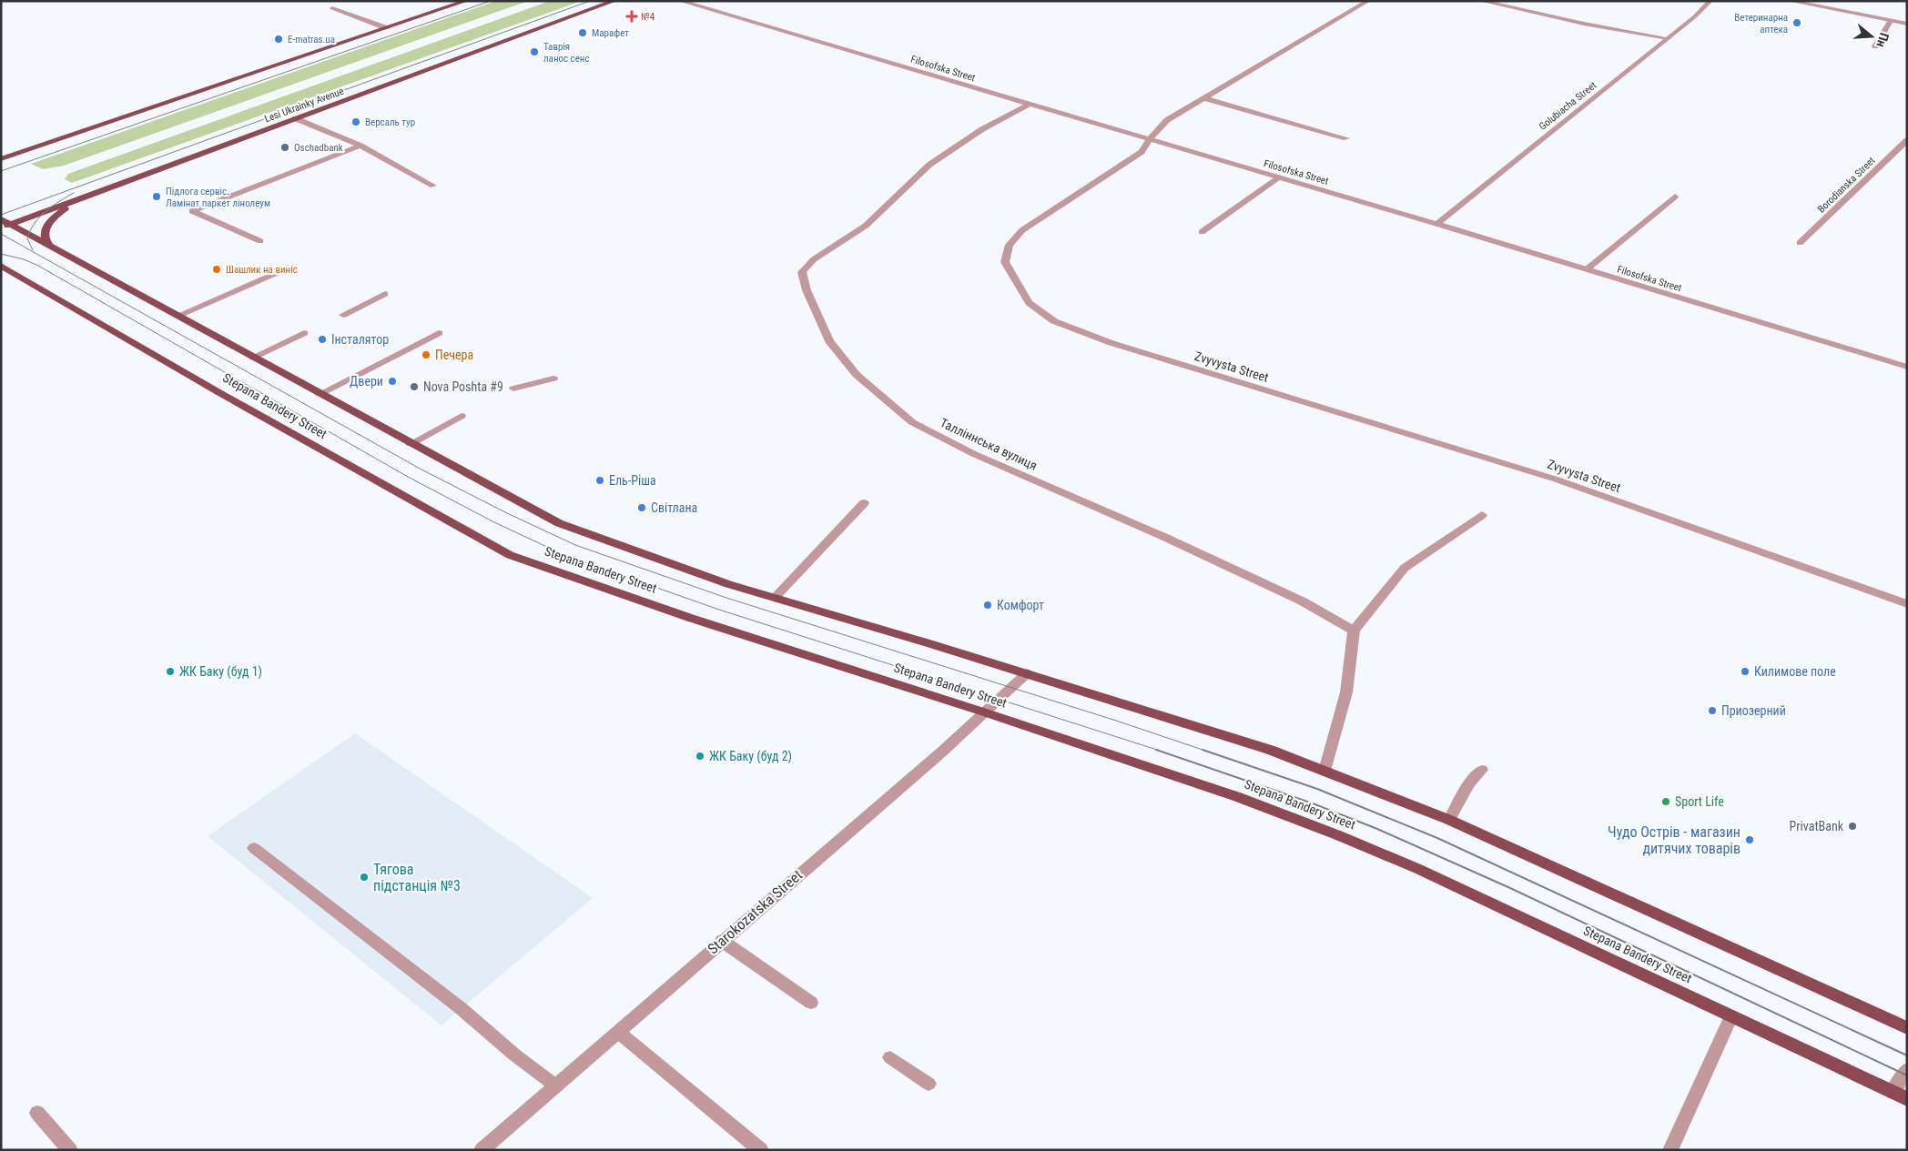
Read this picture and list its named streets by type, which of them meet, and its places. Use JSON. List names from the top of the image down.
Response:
{
  "streets": {
    "main road": ["Lesi Ukrainky Avenue", "Stepana Bandery Street"],
    "street": [
      "Filosofska Street",
      "Golubiacha Street",
      "Borodianska Street",
      "Zvyvysta Street",
      "Талліннська вулиця",
      "Starokozatska Street"
    ]
  },
  "crossings": [
    ["Filosofska Street", "Golubiacha Street"],
    ["Filosofska Street", "Zvyvysta Street"],
    ["Filosofska Street", "Талліннська вулиця"],
    ["Stepana Bandery Street", "Starokozatska Street"]
  ],
  "places": {
    "health": ["№4"],
    "other": [
      "Ветеринарна аптека",
      "Марафет",
      "E-matras.ua",
      "Таврія ланос сенс",
      "Версаль тур",
      "Oschadbank",
      "Підлога сервіс. Ламінат паркет лінолеум",
      "Шашлик на виніс",
      "Інсталятор",
      "Печера",
      "Двери",
      "Nova Poshta #9",
      "Ель-Ріша",
      "Світлана",
      "Комфорт",
      "ЖК Баку (буд 1)",
      "Килимове поле",
      "Приозерний",
      "ЖК Баку (буд 2)",
      "Sport Life",
      "PrivatBank",
      "Чудо Острів - магазин дитячих товарів",
      "Тягова пiдстанцiя №3"
    ]
  },
  "north": "right"
}
